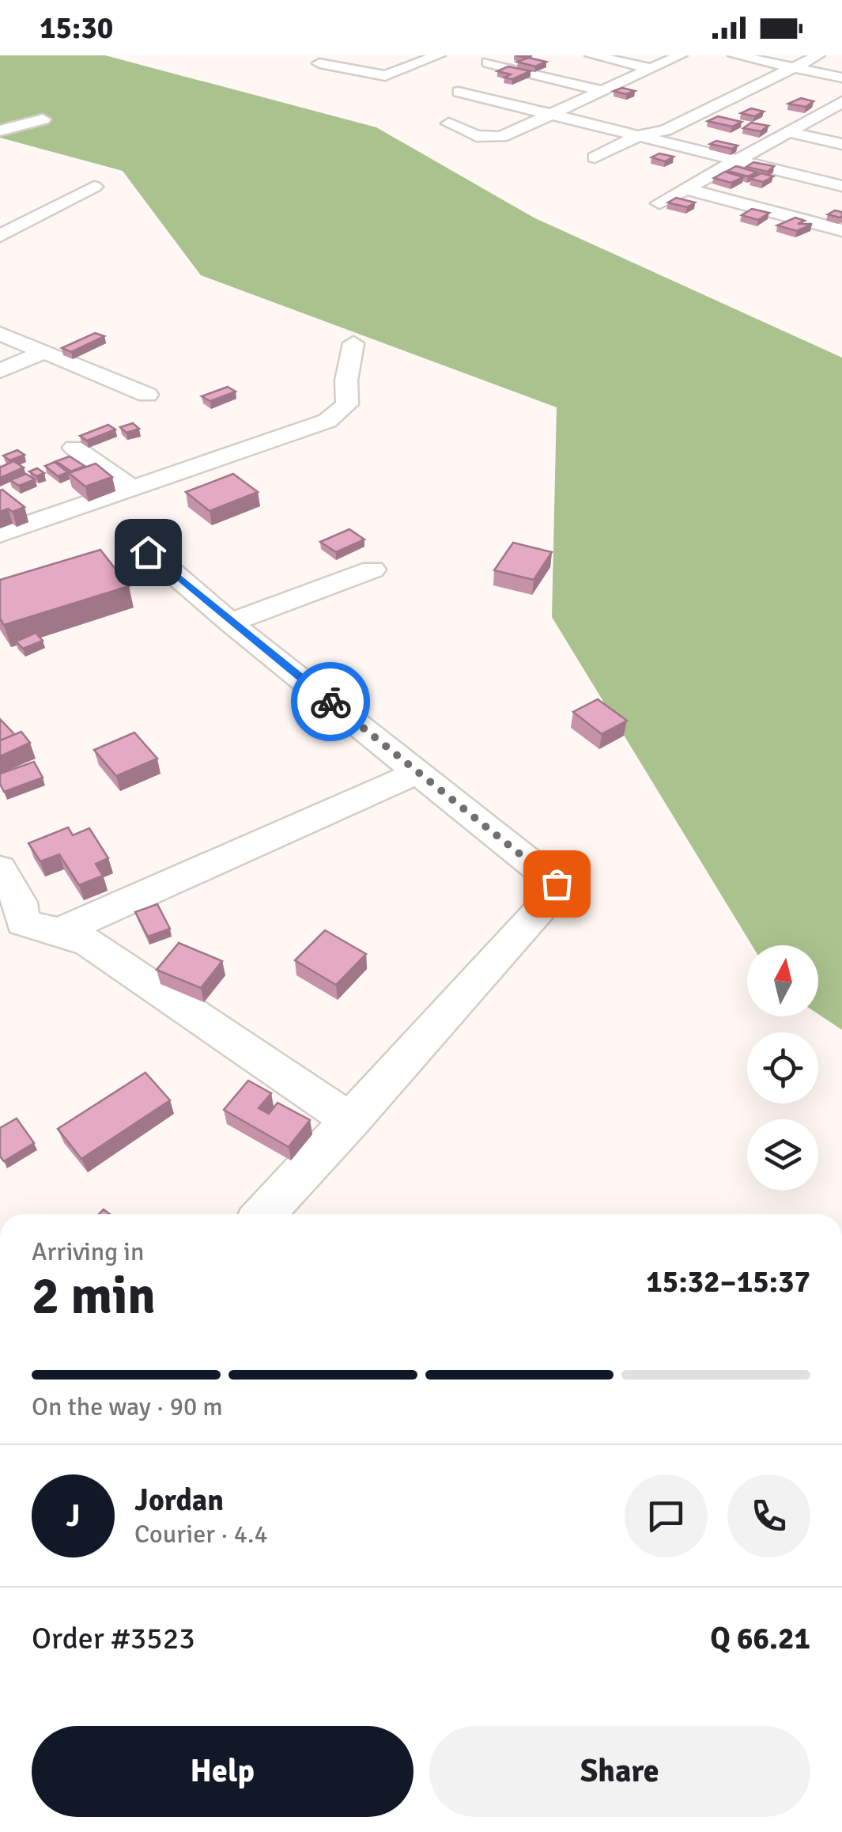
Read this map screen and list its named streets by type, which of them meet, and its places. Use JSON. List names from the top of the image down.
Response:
{
  "north": "top",
  "page": {
    "status": "15:30",
    "heading": ["2 min", "Arriving in", "15:32–15:37"],
    "panel": [
      "Jordan",
      "Courier · 4.4",
      "Order #3523",
      "Q 66.21"
    ],
    "bar": "On the way · 90 m",
    "round": "J",
    "buttons": ["Help", "Share"]
  }
}
